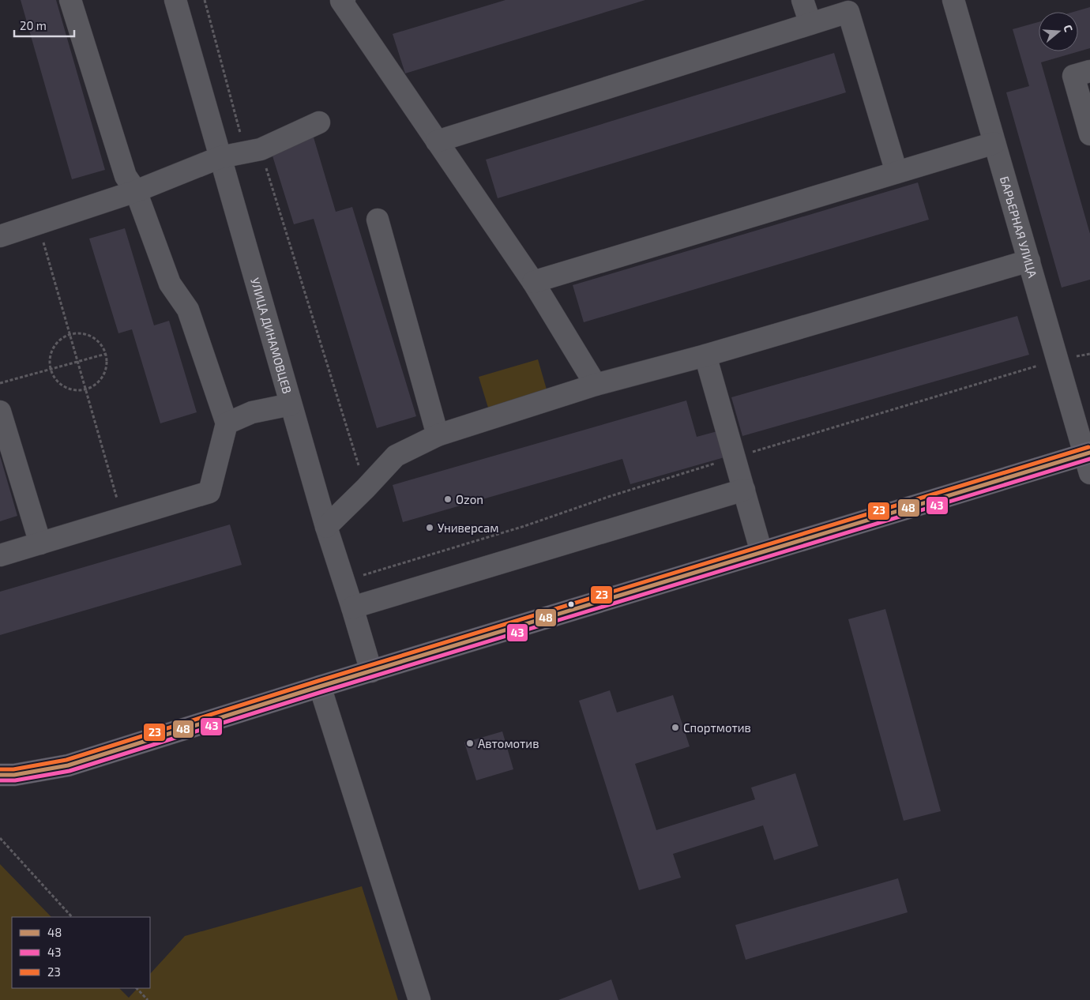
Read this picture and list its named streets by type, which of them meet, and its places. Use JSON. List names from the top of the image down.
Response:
{
  "streets": {
    "street": ["БАРЬЕРНАЯ УЛИЦА", "УЛИЦА ДИНАМОВЦЕВ"]
  },
  "places": [
    "Ozon",
    "Универсам",
    "Спортмотив",
    "Автомотив"
  ],
  "lines": ["transit line 23", "transit line 48", "transit line 43"],
  "legend": ["48", "43", "23"],
  "scale_bar": "20 m",
  "north": "right"
}
